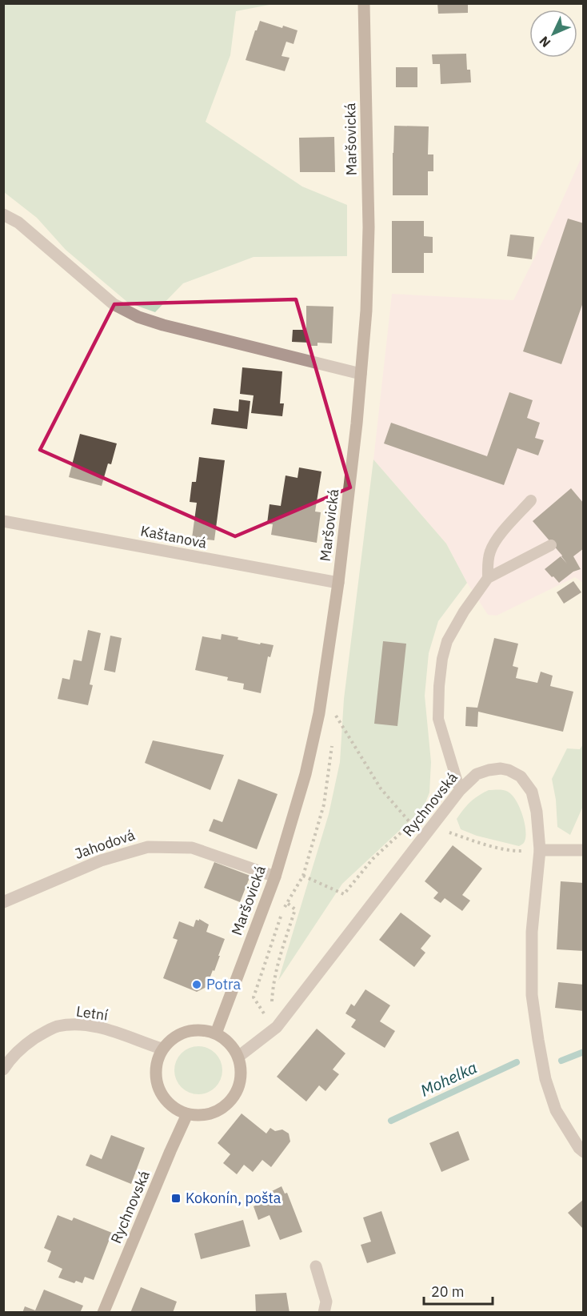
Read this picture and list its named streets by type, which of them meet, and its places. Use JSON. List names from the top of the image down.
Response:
{
  "streets": {
    "main road": ["Maršovická", "Rychnovská"],
    "street": ["Kaštanová", "Jahodová", "Letní"]
  },
  "crossings": [
    ["Maršovická", "Kaštanová"],
    ["Maršovická", "Rychnovská"],
    ["Maršovická", "Jahodová"],
    ["Maršovická", "Letní"],
    ["Rychnovská", "Letní"]
  ],
  "water": ["Mohelka"],
  "places": {
    "other": ["Potra"],
    "transit": ["Kokonín, pošta"]
  },
  "scale_bar": "20 m",
  "north": "bottom left"
}
